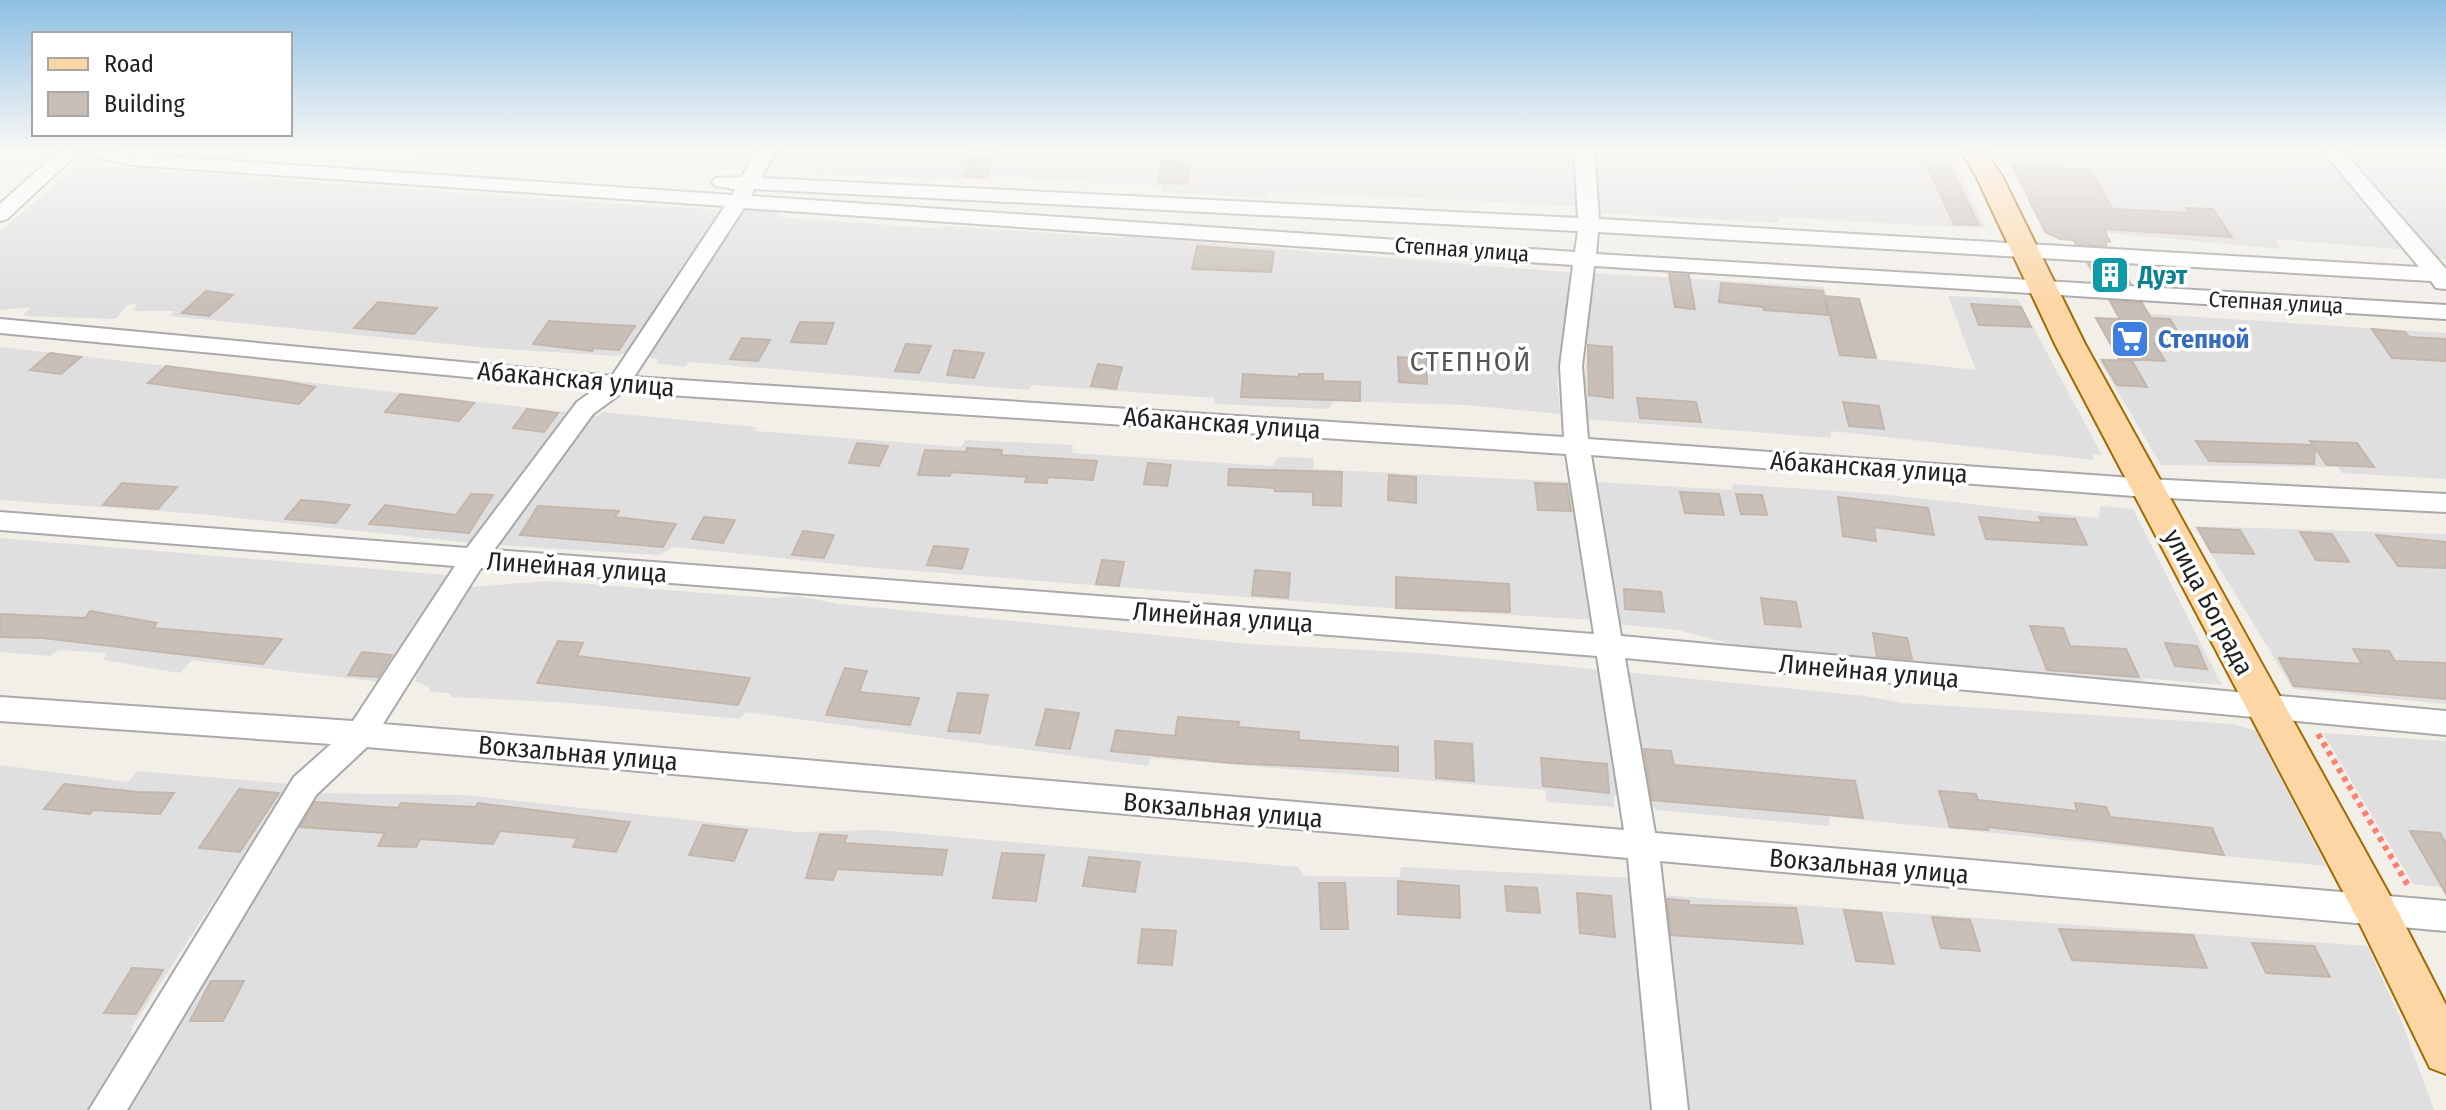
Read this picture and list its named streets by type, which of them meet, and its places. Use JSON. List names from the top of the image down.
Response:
{
  "streets": {
    "main road": ["улица Бограда"],
    "street": [
      "Степная улица",
      "Абаканская улица",
      "Линейная улица",
      "Вокзальная улица"
    ]
  },
  "crossings": [
    ["Степная улица", "улица Бограда"],
    ["Абаканская улица", "улица Бограда"],
    ["Линейная улица", "улица Бограда"],
    ["улица Бограда", "Вокзальная улица"]
  ],
  "districts": ["СТЕПНОЙ"],
  "places": {
    "building": ["Дуэт"],
    "supermarket": ["Степной"]
  },
  "legend": ["Road", "Building"]
}
